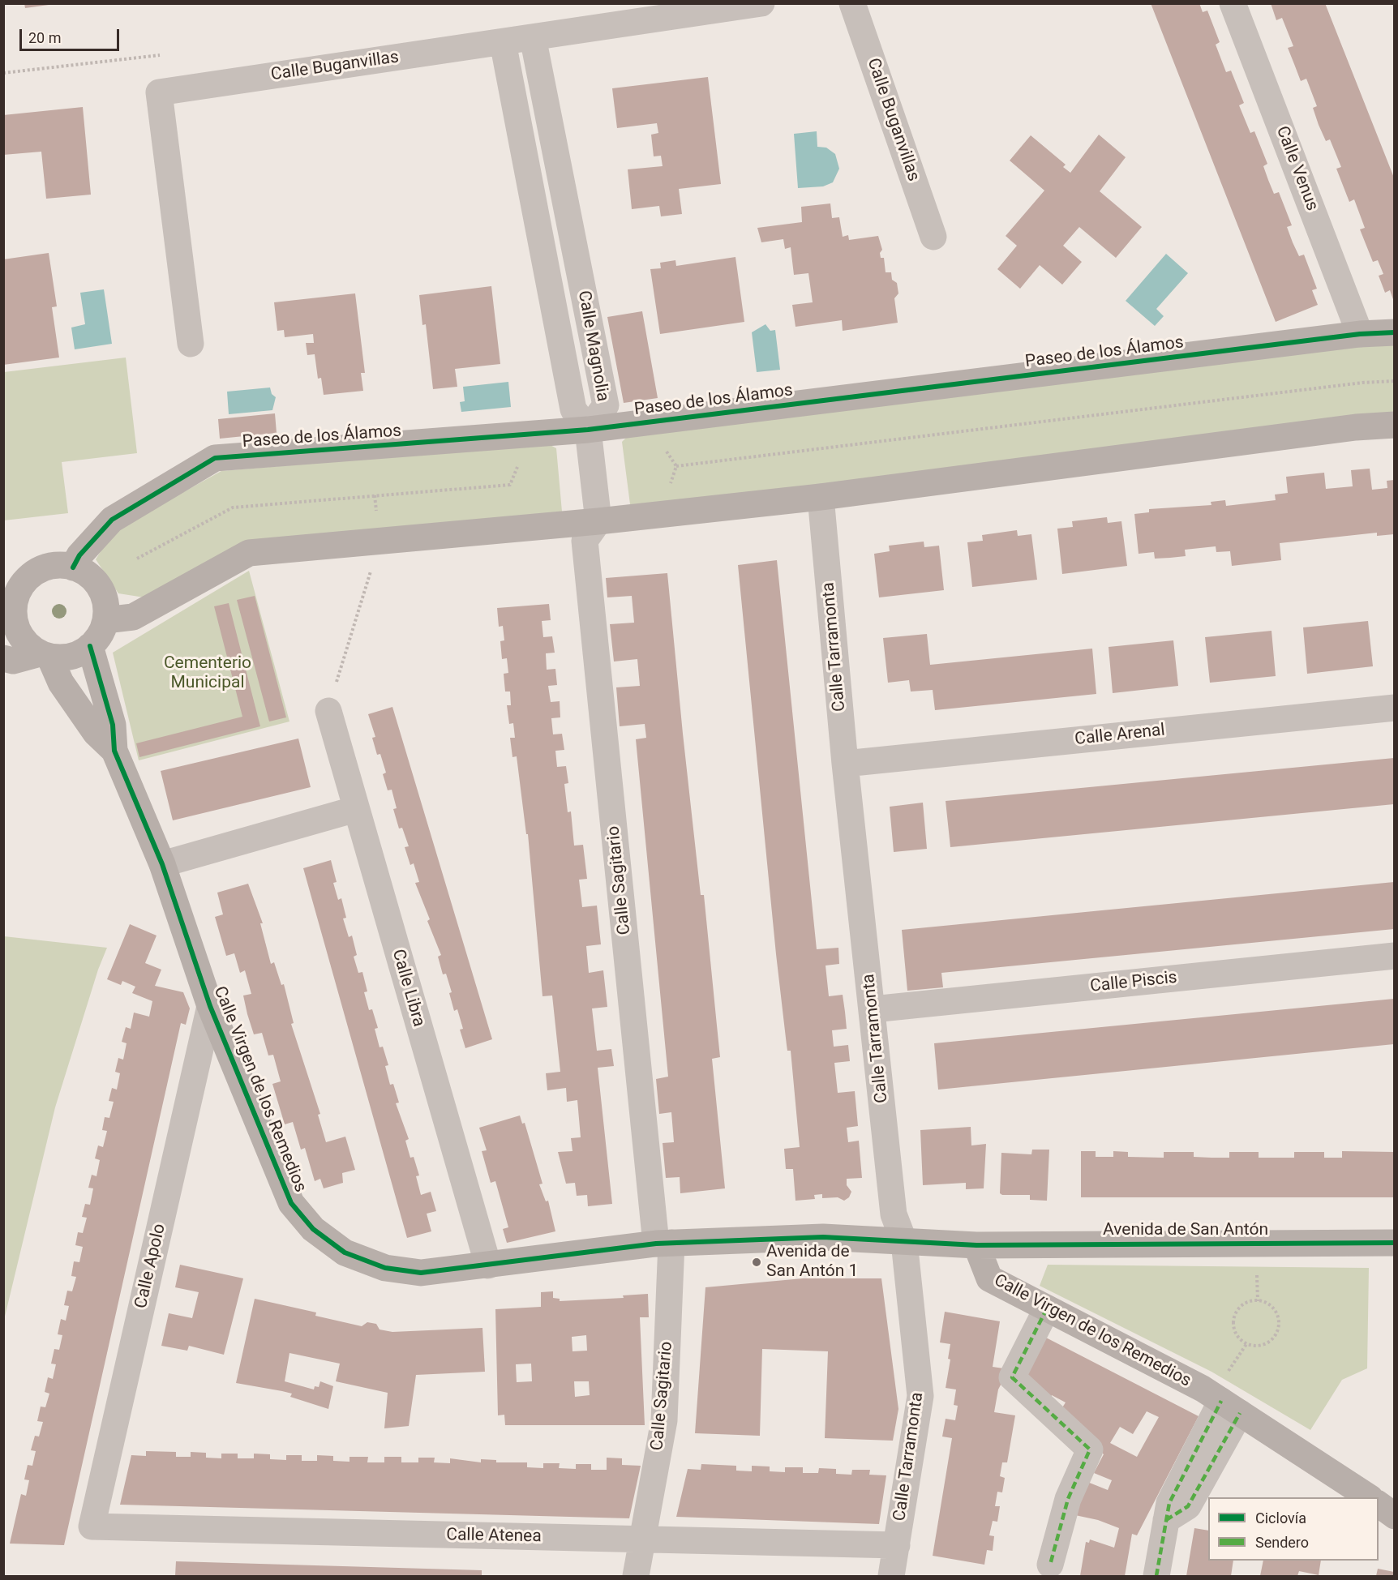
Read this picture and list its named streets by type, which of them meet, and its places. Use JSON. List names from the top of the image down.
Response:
{
  "streets": {
    "street": [
      "Calle Buganvillas",
      "Calle Venus",
      "Calle Magnolia",
      "Paseo de los Álamos",
      "Calle Tarramonta",
      "Calle Arenal",
      "Calle Sagitario",
      "Calle Piscis",
      "Calle Libra",
      "Calle Virgen de los Remedios",
      "Avenida de San Antón",
      "Calle Apolo",
      "Calle Atenea"
    ]
  },
  "crossings": [
    ["Calle Buganvillas", "Calle Magnolia"],
    ["Calle Venus", "Paseo de los Álamos"],
    ["Calle Magnolia", "Paseo de los Álamos"],
    ["Paseo de los Álamos", "Calle Virgen de los Remedios"],
    ["Calle Tarramonta", "Calle Arenal"],
    ["Calle Tarramonta", "Calle Piscis"],
    ["Calle Tarramonta", "Calle Virgen de los Remedios"],
    ["Calle Tarramonta", "Calle Atenea"],
    ["Calle Sagitario", "Calle Virgen de los Remedios"],
    ["Calle Sagitario", "Calle Atenea"],
    ["Calle Libra", "Calle Virgen de los Remedios"],
    ["Calle Virgen de los Remedios", "Avenida de San Antón"],
    ["Calle Virgen de los Remedios", "Calle Apolo"],
    ["Calle Apolo", "Calle Atenea"]
  ],
  "parks": ["Cementerio Municipal"],
  "places": ["Avenida de San Antón 1"],
  "legend": ["Ciclovía", "Sendero"],
  "scale_bar": "20 m"
}
